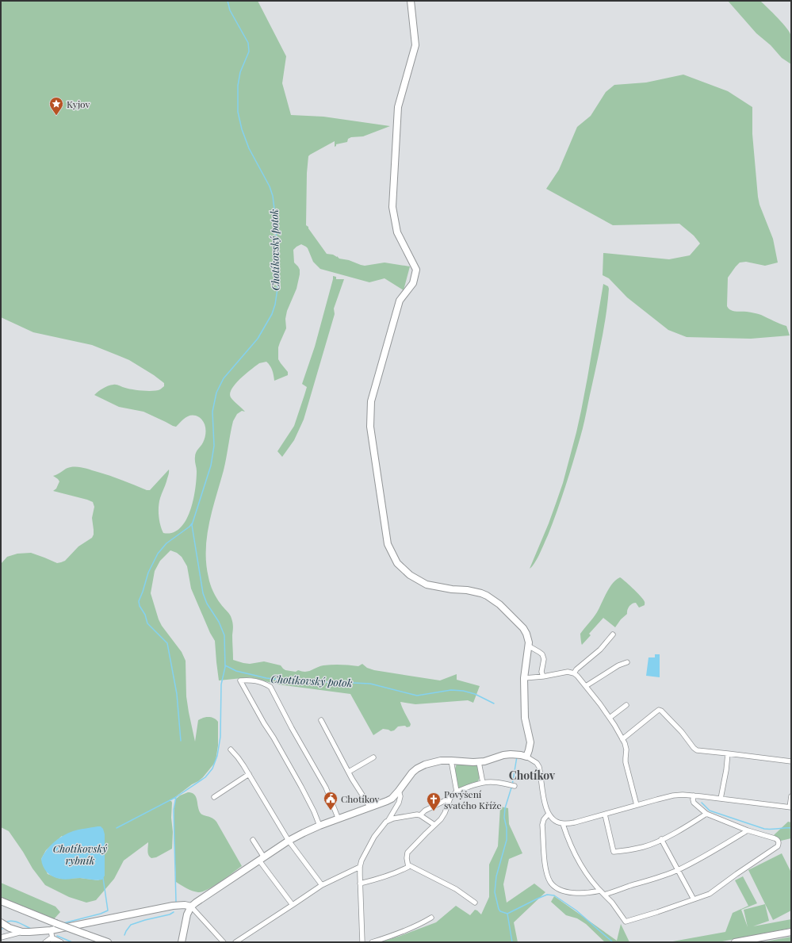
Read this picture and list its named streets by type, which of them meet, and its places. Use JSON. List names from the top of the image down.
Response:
{
  "districts": ["Chotíkov"],
  "water": ["Chotíkovský potok", "Chotíkovský rybník"],
  "places": {
    "place": ["Kyjov"],
    "public building": ["Chotíkov"],
    "church": ["Povýšení svatého Kříže"]
  }
}
